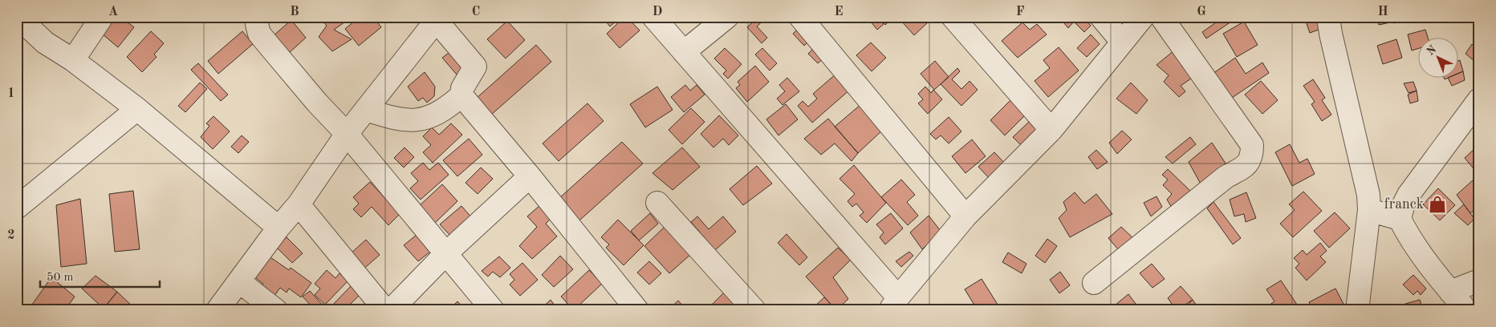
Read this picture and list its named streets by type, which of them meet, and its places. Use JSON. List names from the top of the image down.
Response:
{
  "places": {
    "shop": ["franck"]
  },
  "scale_bar": "50 m",
  "north": "top left",
  "grid": {
    "columns": [
      "A",
      "B",
      "C",
      "D",
      "E",
      "F",
      "G",
      "H"
    ],
    "rows": ["1", "2"]
  }
}
